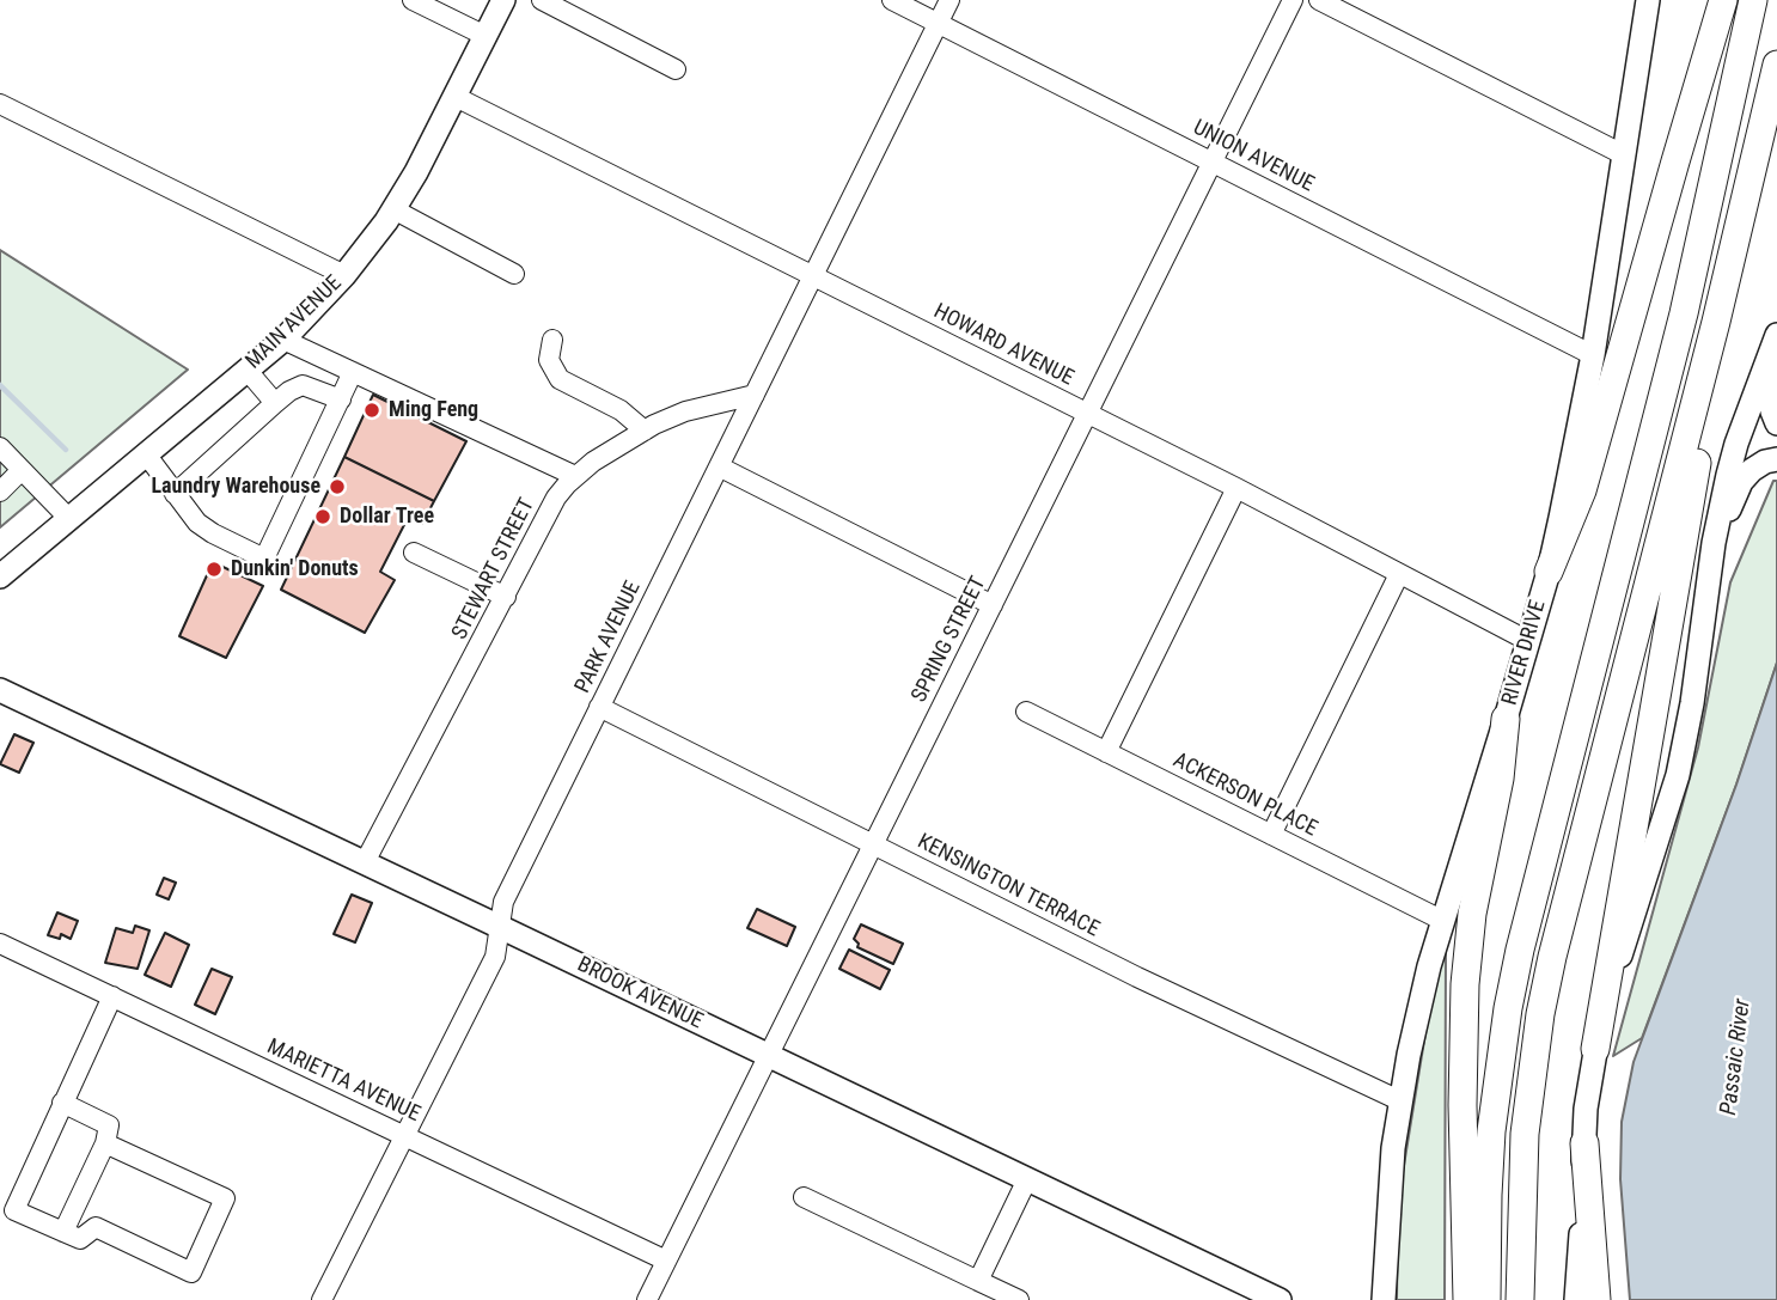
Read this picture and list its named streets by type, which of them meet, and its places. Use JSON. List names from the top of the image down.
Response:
{
  "streets": {
    "main road": ["MAIN AVENUE", "RIVER DRIVE", "BROOK AVENUE"],
    "street": [
      "UNION AVENUE",
      "HOWARD AVENUE",
      "STEWART STREET",
      "PARK AVENUE",
      "SPRING STREET",
      "ACKERSON PLACE",
      "KENSINGTON TERRACE",
      "MARIETTA AVENUE"
    ]
  },
  "crossings": [
    ["UNION AVENUE", "PARK AVENUE"],
    ["UNION AVENUE", "SPRING STREET"],
    ["UNION AVENUE", "RIVER DRIVE"],
    ["MAIN AVENUE", "HOWARD AVENUE"],
    ["HOWARD AVENUE", "PARK AVENUE"],
    ["HOWARD AVENUE", "SPRING STREET"],
    ["HOWARD AVENUE", "RIVER DRIVE"],
    ["STEWART STREET", "PARK AVENUE"],
    ["STEWART STREET", "BROOK AVENUE"],
    ["PARK AVENUE", "KENSINGTON TERRACE"],
    ["PARK AVENUE", "BROOK AVENUE"],
    ["PARK AVENUE", "MARIETTA AVENUE"],
    ["SPRING STREET", "KENSINGTON TERRACE"],
    ["SPRING STREET", "BROOK AVENUE"],
    ["SPRING STREET", "MARIETTA AVENUE"],
    ["RIVER DRIVE", "ACKERSON PLACE"],
    ["RIVER DRIVE", "KENSINGTON TERRACE"]
  ],
  "water": ["Passaic River"],
  "places": [
    "Ming Feng",
    "Laundry Warehouse",
    "Dollar Tree",
    "Dunkin' Donuts"
  ]
}
